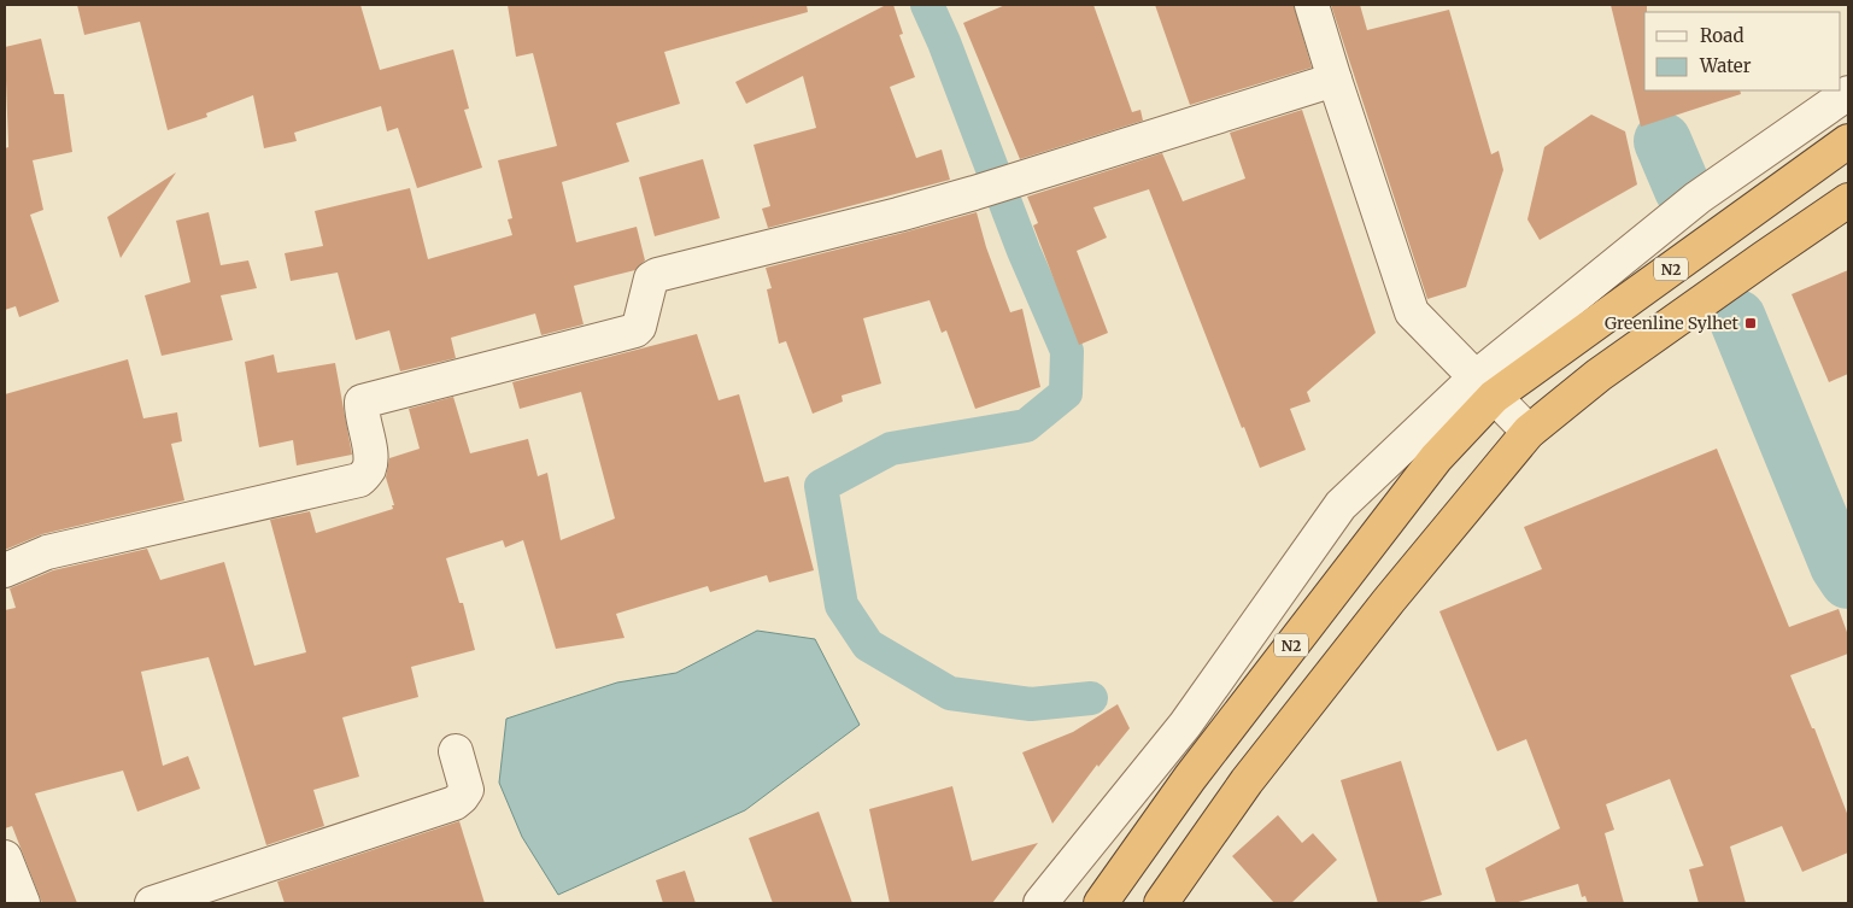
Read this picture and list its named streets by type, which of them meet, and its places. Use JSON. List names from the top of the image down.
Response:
{
  "streets": {
    "highway": ["N2"]
  },
  "places": {
    "transit": ["Greenline Sylhet"]
  },
  "legend": ["Road", "Water"]
}
